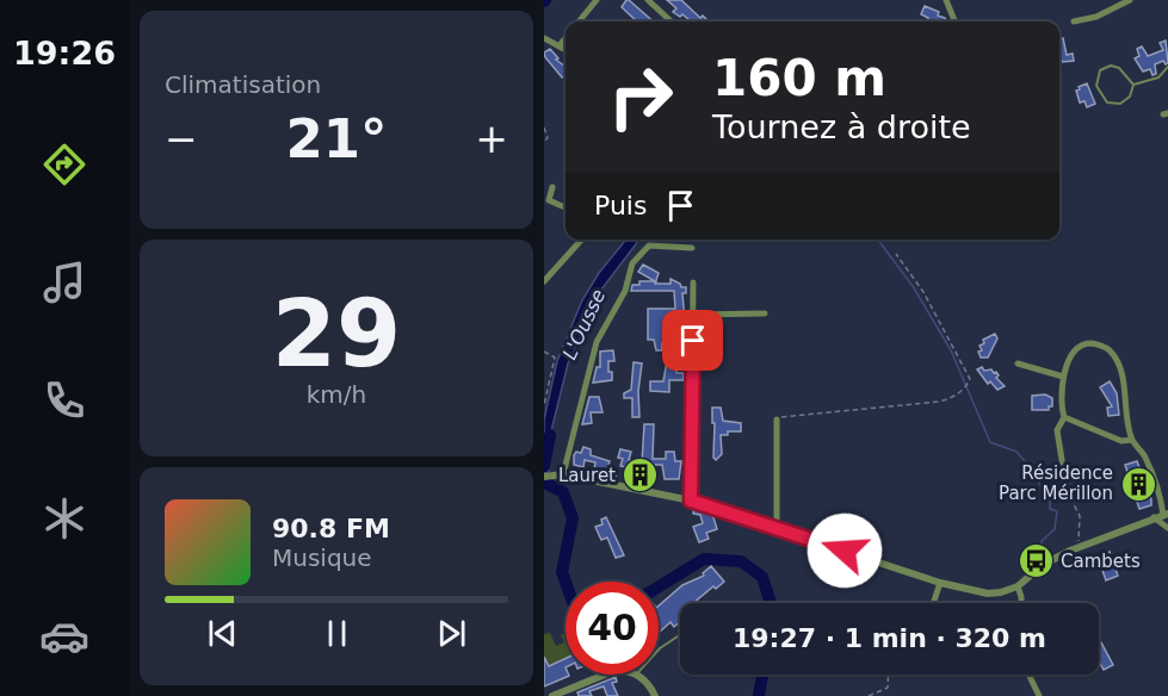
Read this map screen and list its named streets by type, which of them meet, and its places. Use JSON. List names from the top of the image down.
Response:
{
  "water": ["L'Ousse"],
  "places": {
    "building": ["Lauret", "Résidence Parc Mérillon"],
    "bus stop": ["Cambets"]
  },
  "page": {
    "tabs": "19:26",
    "tile": [
      "Climatisation",
      ["29", "km/h"]
    ],
    "turn": ["160 m", "Tournez à droite"],
    "heat": ["−", "21°", "+"],
    "then": "Puis",
    "song": ["90.8 FM", "Musique"],
    "limit": "40",
    "trip": "19:27 · 1 min · 320 m"
  }
}
